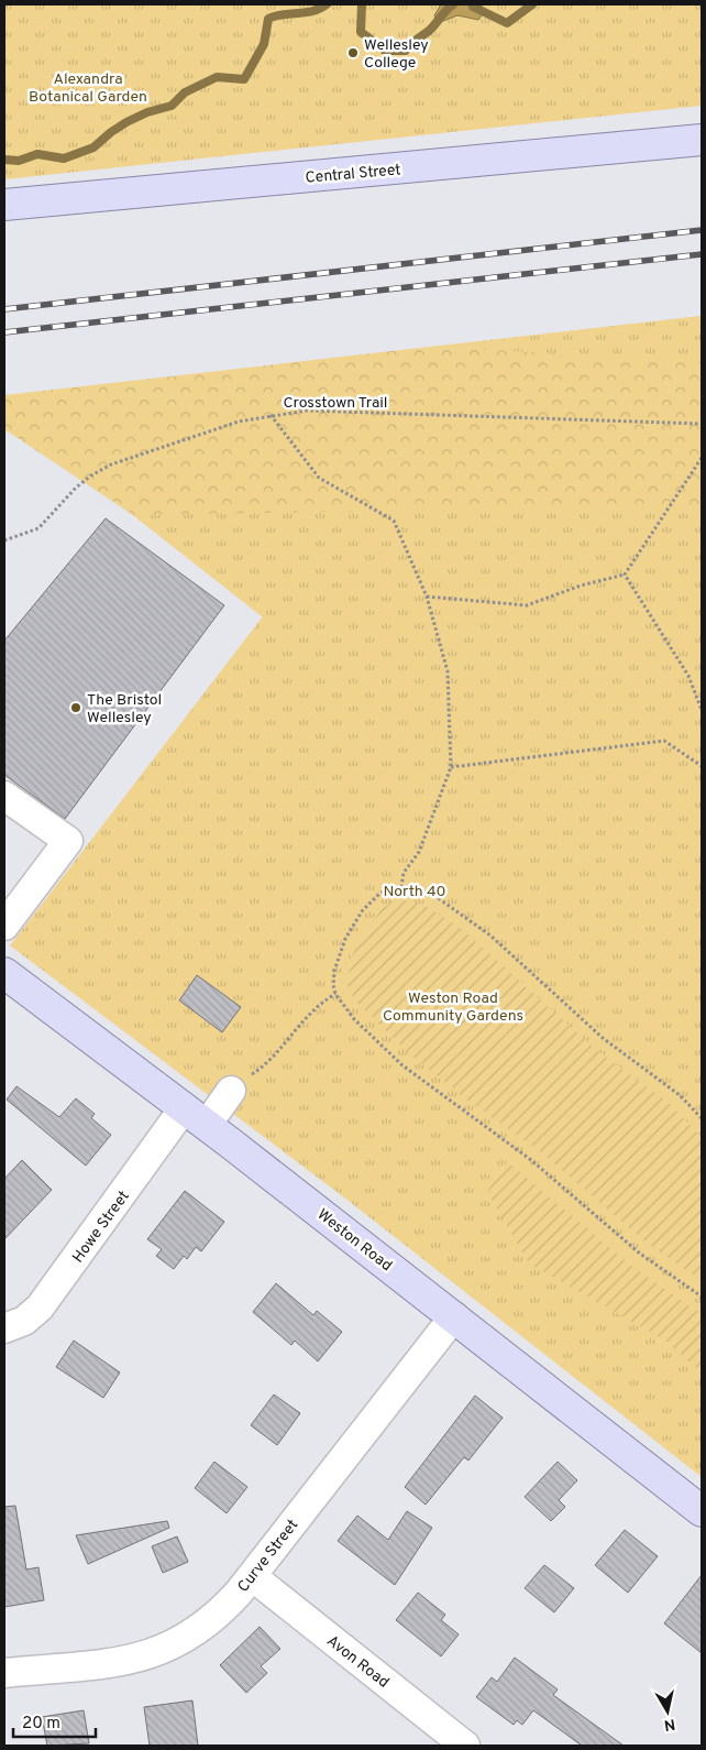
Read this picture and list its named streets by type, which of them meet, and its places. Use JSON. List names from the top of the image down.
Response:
{
  "streets": {
    "main road": ["Central Street", "Weston Road"],
    "street": ["Howe Street", "Curve Street", "Avon Road"],
    "path": ["Crosstown Trail"]
  },
  "crossings": [
    ["Howe Street", "Weston Road"],
    ["Weston Road", "Curve Street"],
    ["Curve Street", "Avon Road"]
  ],
  "parks": ["Alexandra Botanical Garden", "North 40", "Weston Road Community Gardens"],
  "places": ["Wellesley College", "The Bristol Wellesley"],
  "scale_bar": "20 m",
  "north": "bottom"
}
